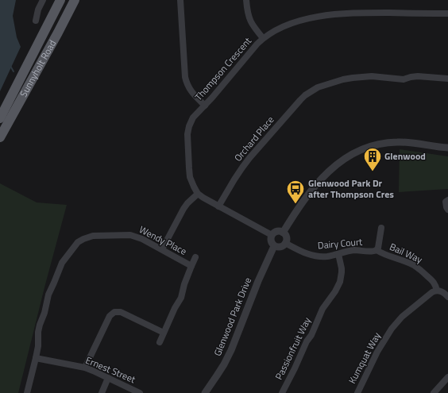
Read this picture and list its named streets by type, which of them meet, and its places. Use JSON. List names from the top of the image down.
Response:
{
  "streets": {
    "main road": ["Sunnyholt Road"],
    "street": [
      "Thompson Crescent",
      "Orchard Place",
      "Wendy Place",
      "Dairy Court",
      "Bail Way",
      "Glenwood Park Drive",
      "Passionfruit Way",
      "Kumquat Way",
      "Ernest Street"
    ]
  },
  "crossings": [
    ["Thompson Crescent", "Orchard Place"],
    ["Thompson Crescent", "Dairy Court"],
    ["Thompson Crescent", "Glenwood Park Drive"],
    ["Wendy Place", "Ernest Street"],
    ["Dairy Court", "Bail Way"],
    ["Dairy Court", "Glenwood Park Drive"],
    ["Dairy Court", "Passionfruit Way"],
    ["Bail Way", "Kumquat Way"]
  ],
  "places": {
    "building": ["Glenwood"],
    "bus stop": ["Glenwood Park Dr after Thompson Cres"]
  }
}
